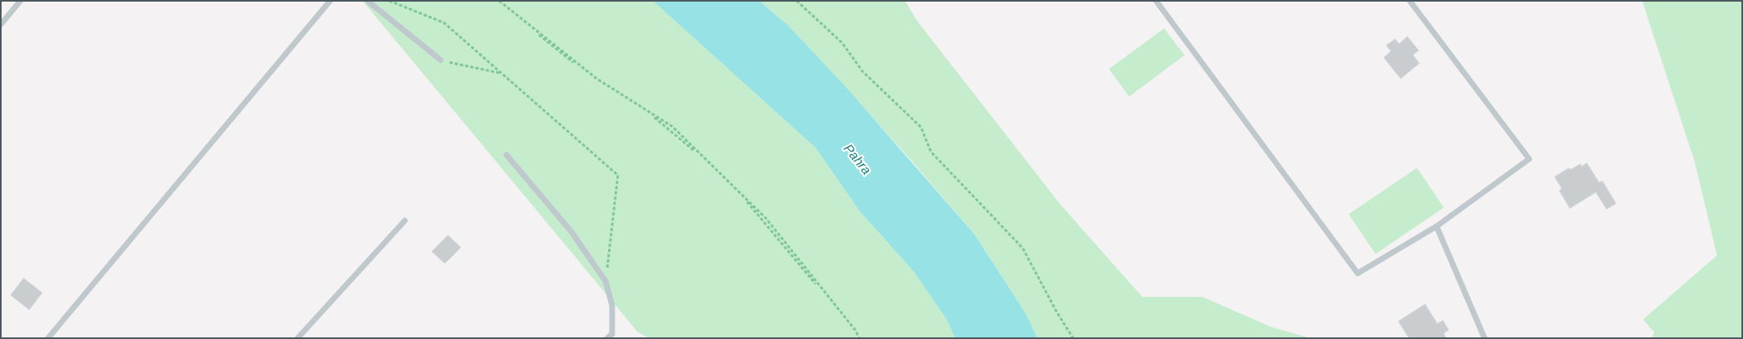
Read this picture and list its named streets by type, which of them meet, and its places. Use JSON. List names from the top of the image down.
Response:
{
  "water": ["Pahra"]
}
